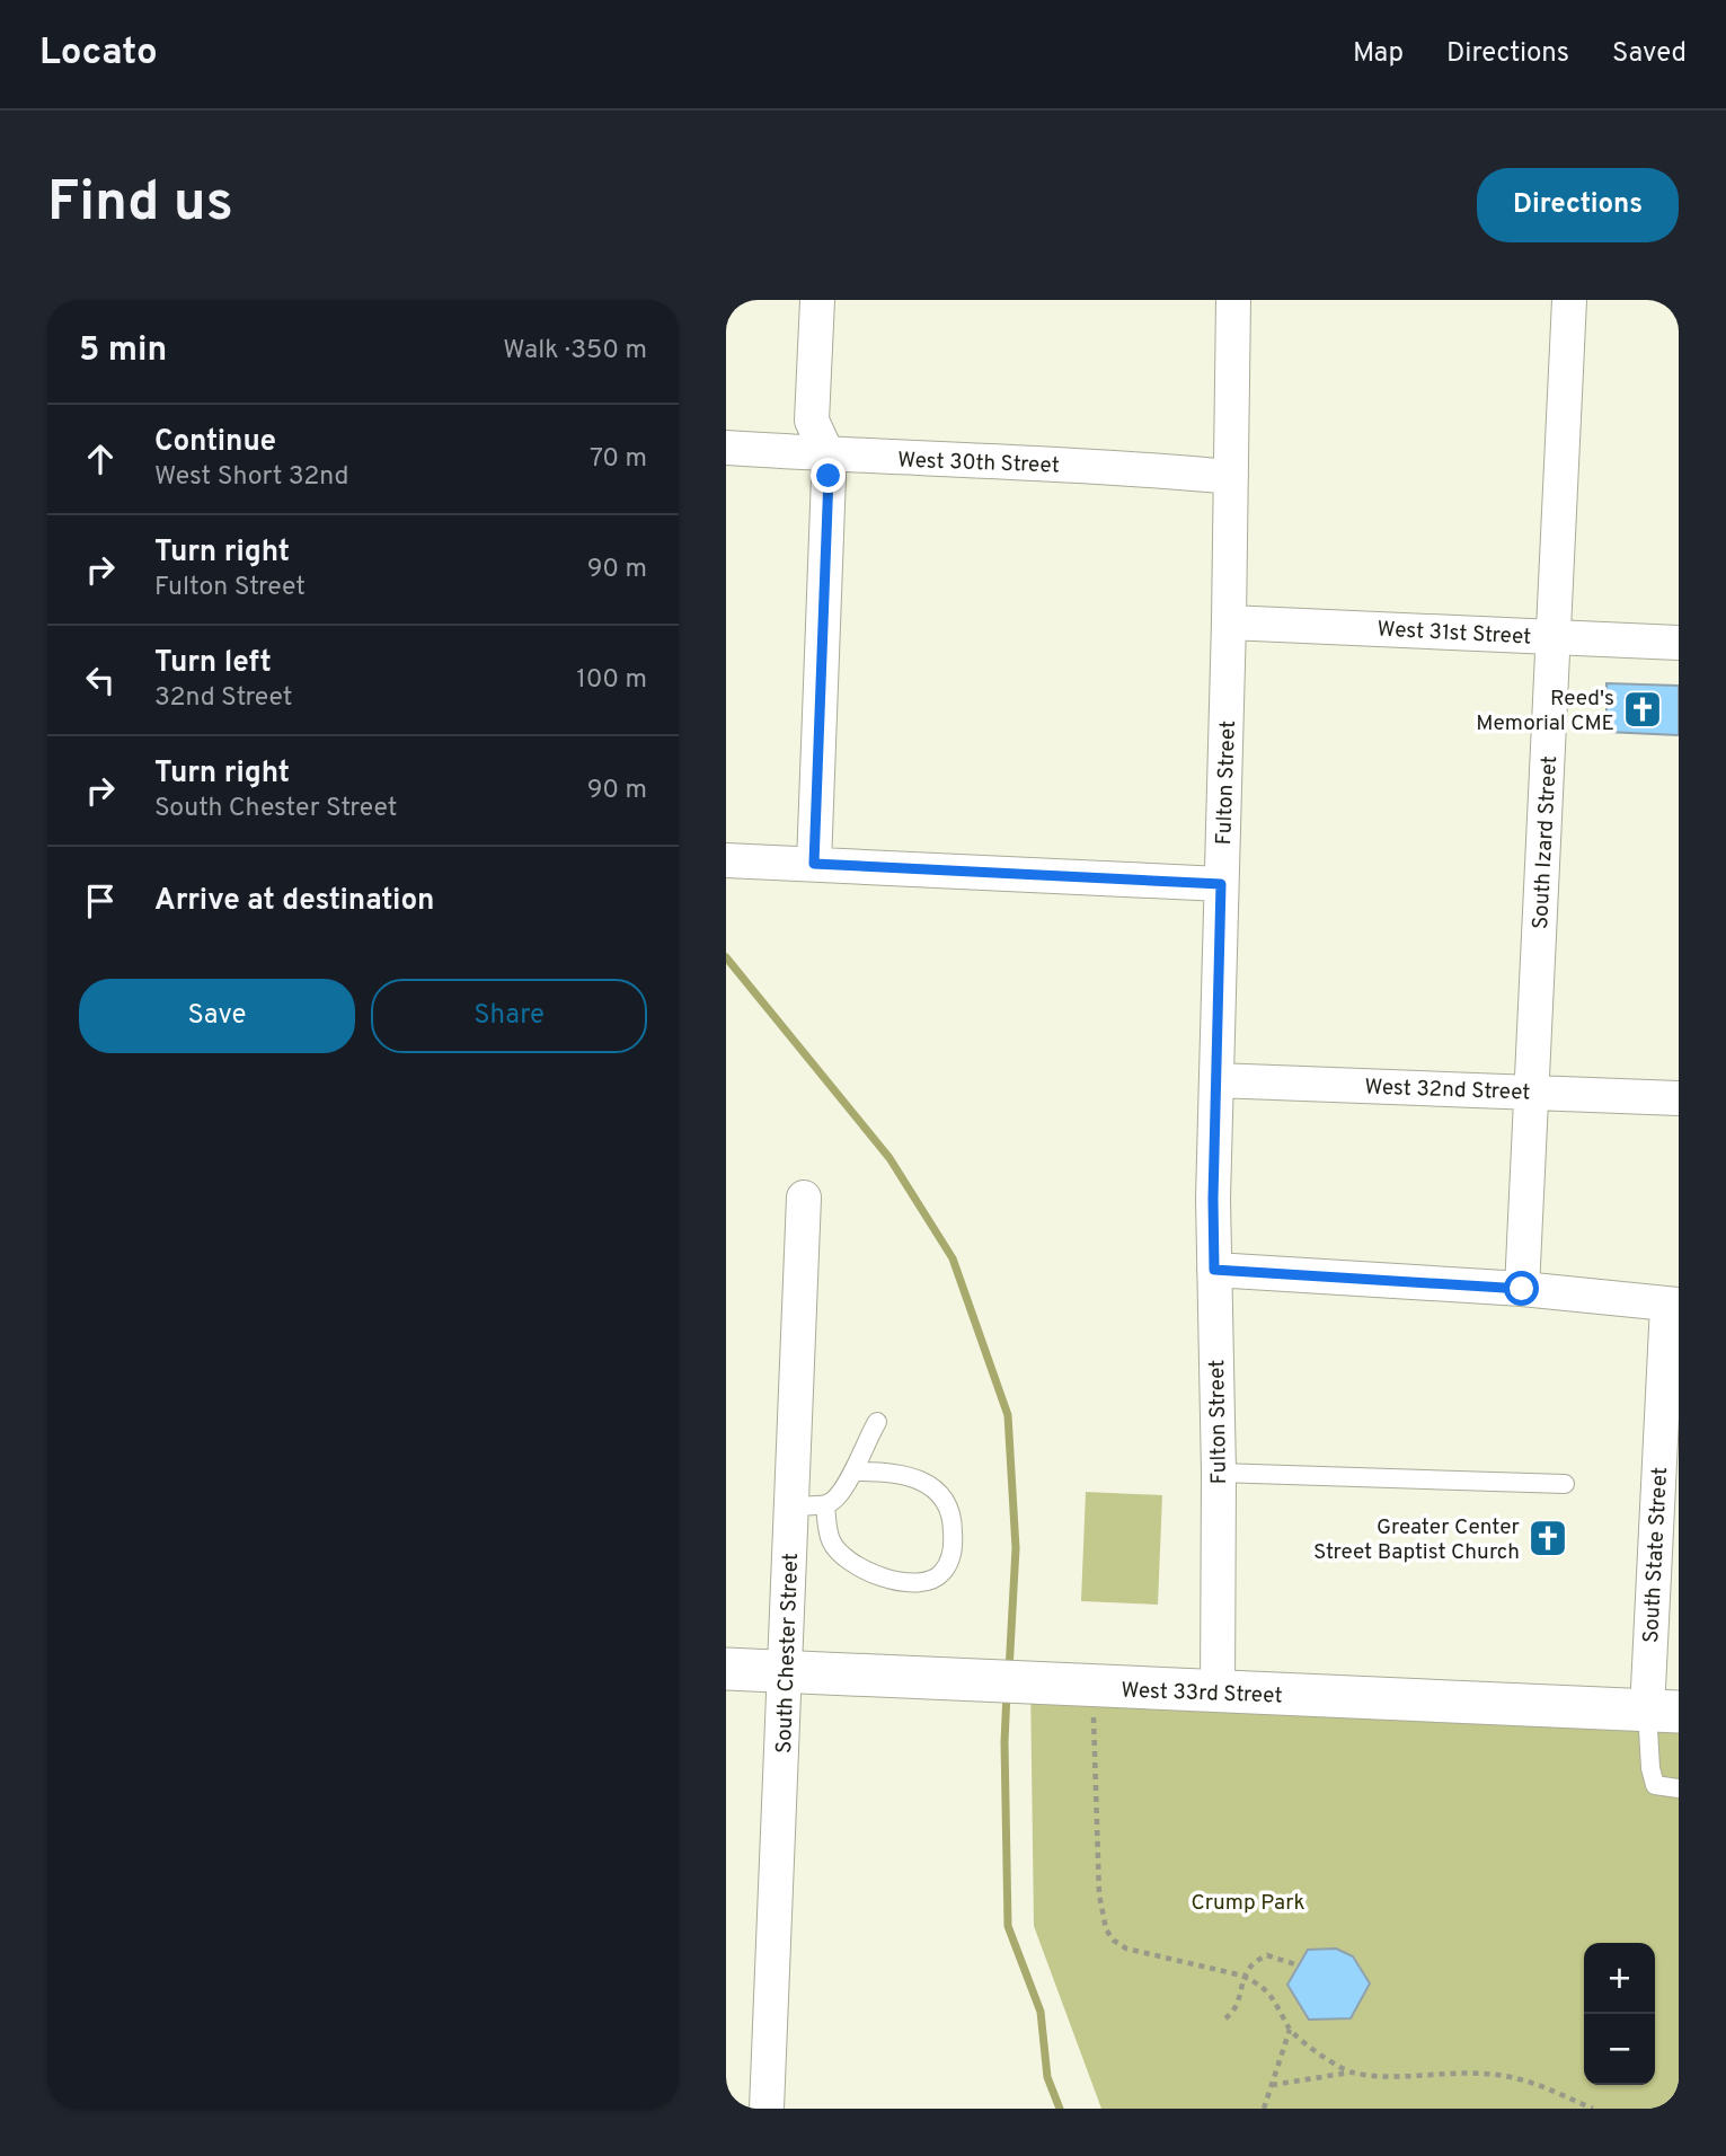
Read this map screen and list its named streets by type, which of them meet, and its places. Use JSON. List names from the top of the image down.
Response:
{
  "streets": {
    "street": [
      "West 30th Street",
      "West 31st Street",
      "Fulton Street",
      "South Izard Street",
      "West 32nd Street",
      "South State Street",
      "South Chester Street",
      "West 33rd Street"
    ]
  },
  "crossings": [
    ["West 30th Street", "Fulton Street"],
    ["West 31st Street", "Fulton Street"],
    ["West 31st Street", "South Izard Street"],
    ["Fulton Street", "West 32nd Street"],
    ["Fulton Street", "West 33rd Street"],
    ["South Izard Street", "West 32nd Street"],
    ["South State Street", "West 33rd Street"],
    ["South Chester Street", "West 33rd Street"]
  ],
  "parks": ["Crump Park"],
  "places": {
    "church": ["Reed's Memorial CME", "Greater Center Street Baptist Church"]
  },
  "page": {
    "header": "Locato",
    "nav": ["Map", "Directions", "Saved"],
    "buttons": [
      "Directions",
      ["Save", "Share"]
    ],
    "title": "Find us",
    "heading": ["5 min", "Walk · 350 m"],
    "list": [
      ["Continue", "West Short 32nd", "70 m"],
      ["Turn right", "Fulton Street", "90 m"],
      ["Turn left", "32nd Street", "100 m"],
      ["Turn right", "South Chester Street", "90 m"],
      "Arrive at destination"
    ],
    "map_buttons": ["+", "−"]
  }
}
